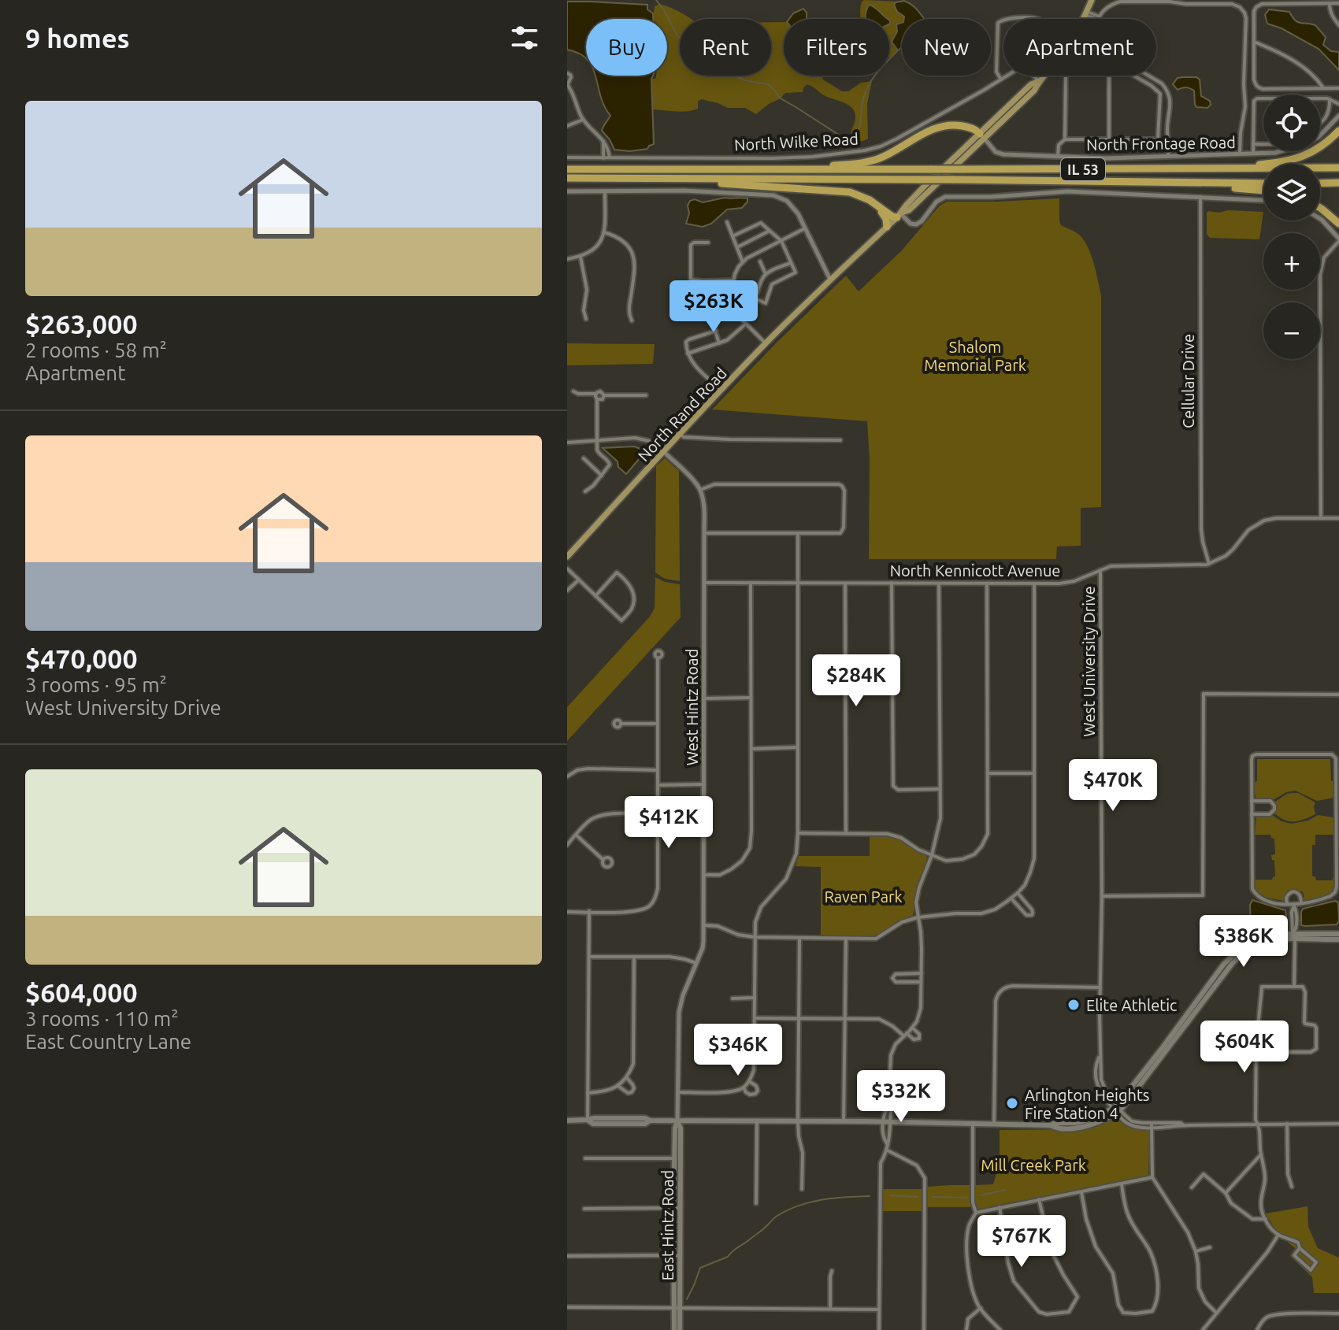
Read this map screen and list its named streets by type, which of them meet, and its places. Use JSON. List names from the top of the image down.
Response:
{
  "streets": {
    "highway": ["IL 53"],
    "main road": ["North Rand Road", "East Hintz Road"],
    "street": [
      "North Wilke Road",
      "North Frontage Road",
      "Cellular Drive",
      "North Kennicott Avenue",
      "West University Drive",
      "West Hintz Road"
    ]
  },
  "crossings": [
    ["North Wilke Road", "North Rand Road"],
    ["North Frontage Road", "North Rand Road"],
    ["Cellular Drive", "North Kennicott Avenue"],
    ["North Kennicott Avenue", "West University Drive"],
    ["North Kennicott Avenue", "West Hintz Road"],
    ["West Hintz Road", "East Hintz Road"]
  ],
  "parks": ["Shalom Memorial Park", "Raven Park", "Mill Creek Park"],
  "places": ["Elite Athletic", "Arlington Heights Fire Station 4"],
  "page": {
    "heading": "9 homes",
    "chip": [
      "Buy",
      "Rent",
      "Filters",
      "New",
      "Apartment"
    ],
    "list": [
      {
        "name": "$263,000",
        "note": "2 rooms · 58 m² · Apartment"
      },
      {
        "name": "$470,000",
        "note": "3 rooms · 95 m² · West University Drive"
      },
      {
        "name": "$604,000",
        "note": "3 rooms · 110 m² · East Country Lane"
      }
    ],
    "map_buttons": ["+", "−"],
    "price": [
      "$263K",
      "$284K",
      "$470K",
      "$412K",
      "$386K",
      "$604K",
      "$346K",
      "$332K",
      "$767K"
    ]
  }
}
